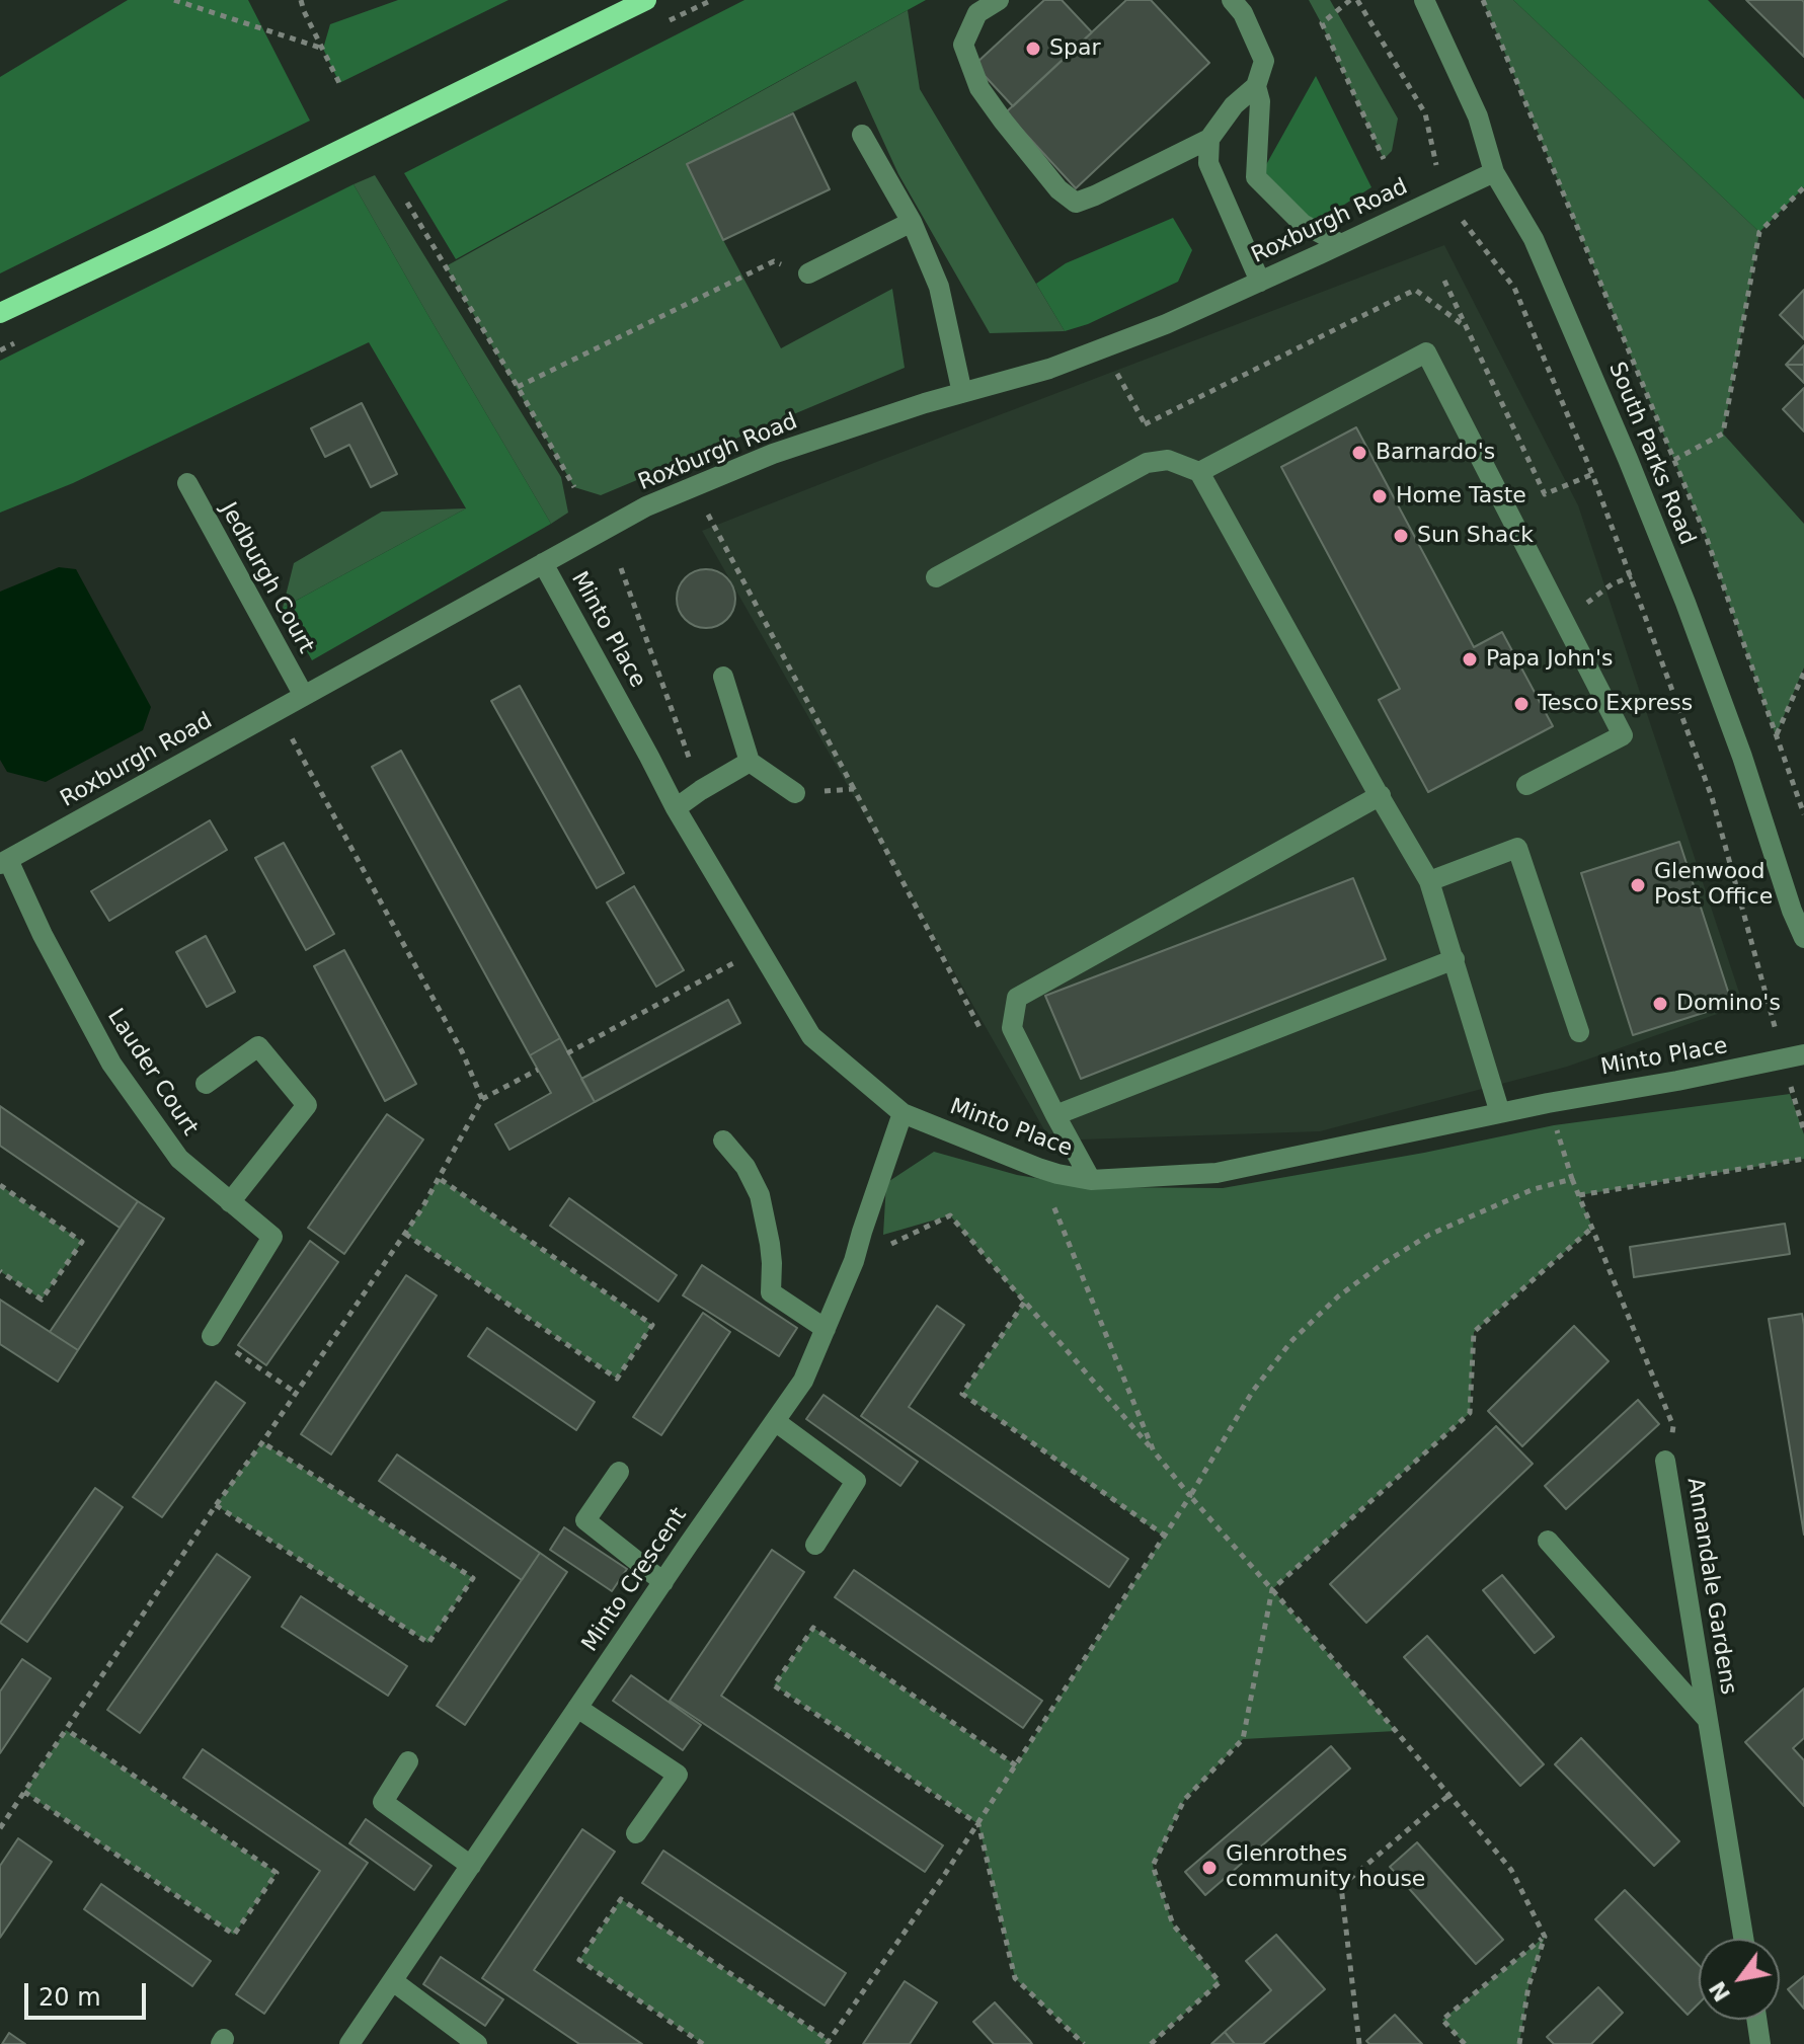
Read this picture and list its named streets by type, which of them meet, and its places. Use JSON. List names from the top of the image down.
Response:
{
  "streets": {
    "street": [
      "Roxburgh Road",
      "South Parks Road",
      "Jedburgh Court",
      "Minto Place",
      "Lauder Court",
      "Minto Crescent",
      "Annandale Gardens"
    ]
  },
  "crossings": [
    ["Roxburgh Road", "South Parks Road"],
    ["Roxburgh Road", "Jedburgh Court"],
    ["Roxburgh Road", "Minto Place"],
    ["Roxburgh Road", "Lauder Court"],
    ["Minto Place", "Minto Crescent"]
  ],
  "places": [
    "Spar",
    "Barnardo's",
    "Home Taste",
    "Sun Shack",
    "Papa John's",
    "Tesco Express",
    "Glenwood Post Office",
    "Domino's",
    "Glenrothes community house"
  ],
  "scale_bar": "20 m",
  "north": "bottom left"
}
